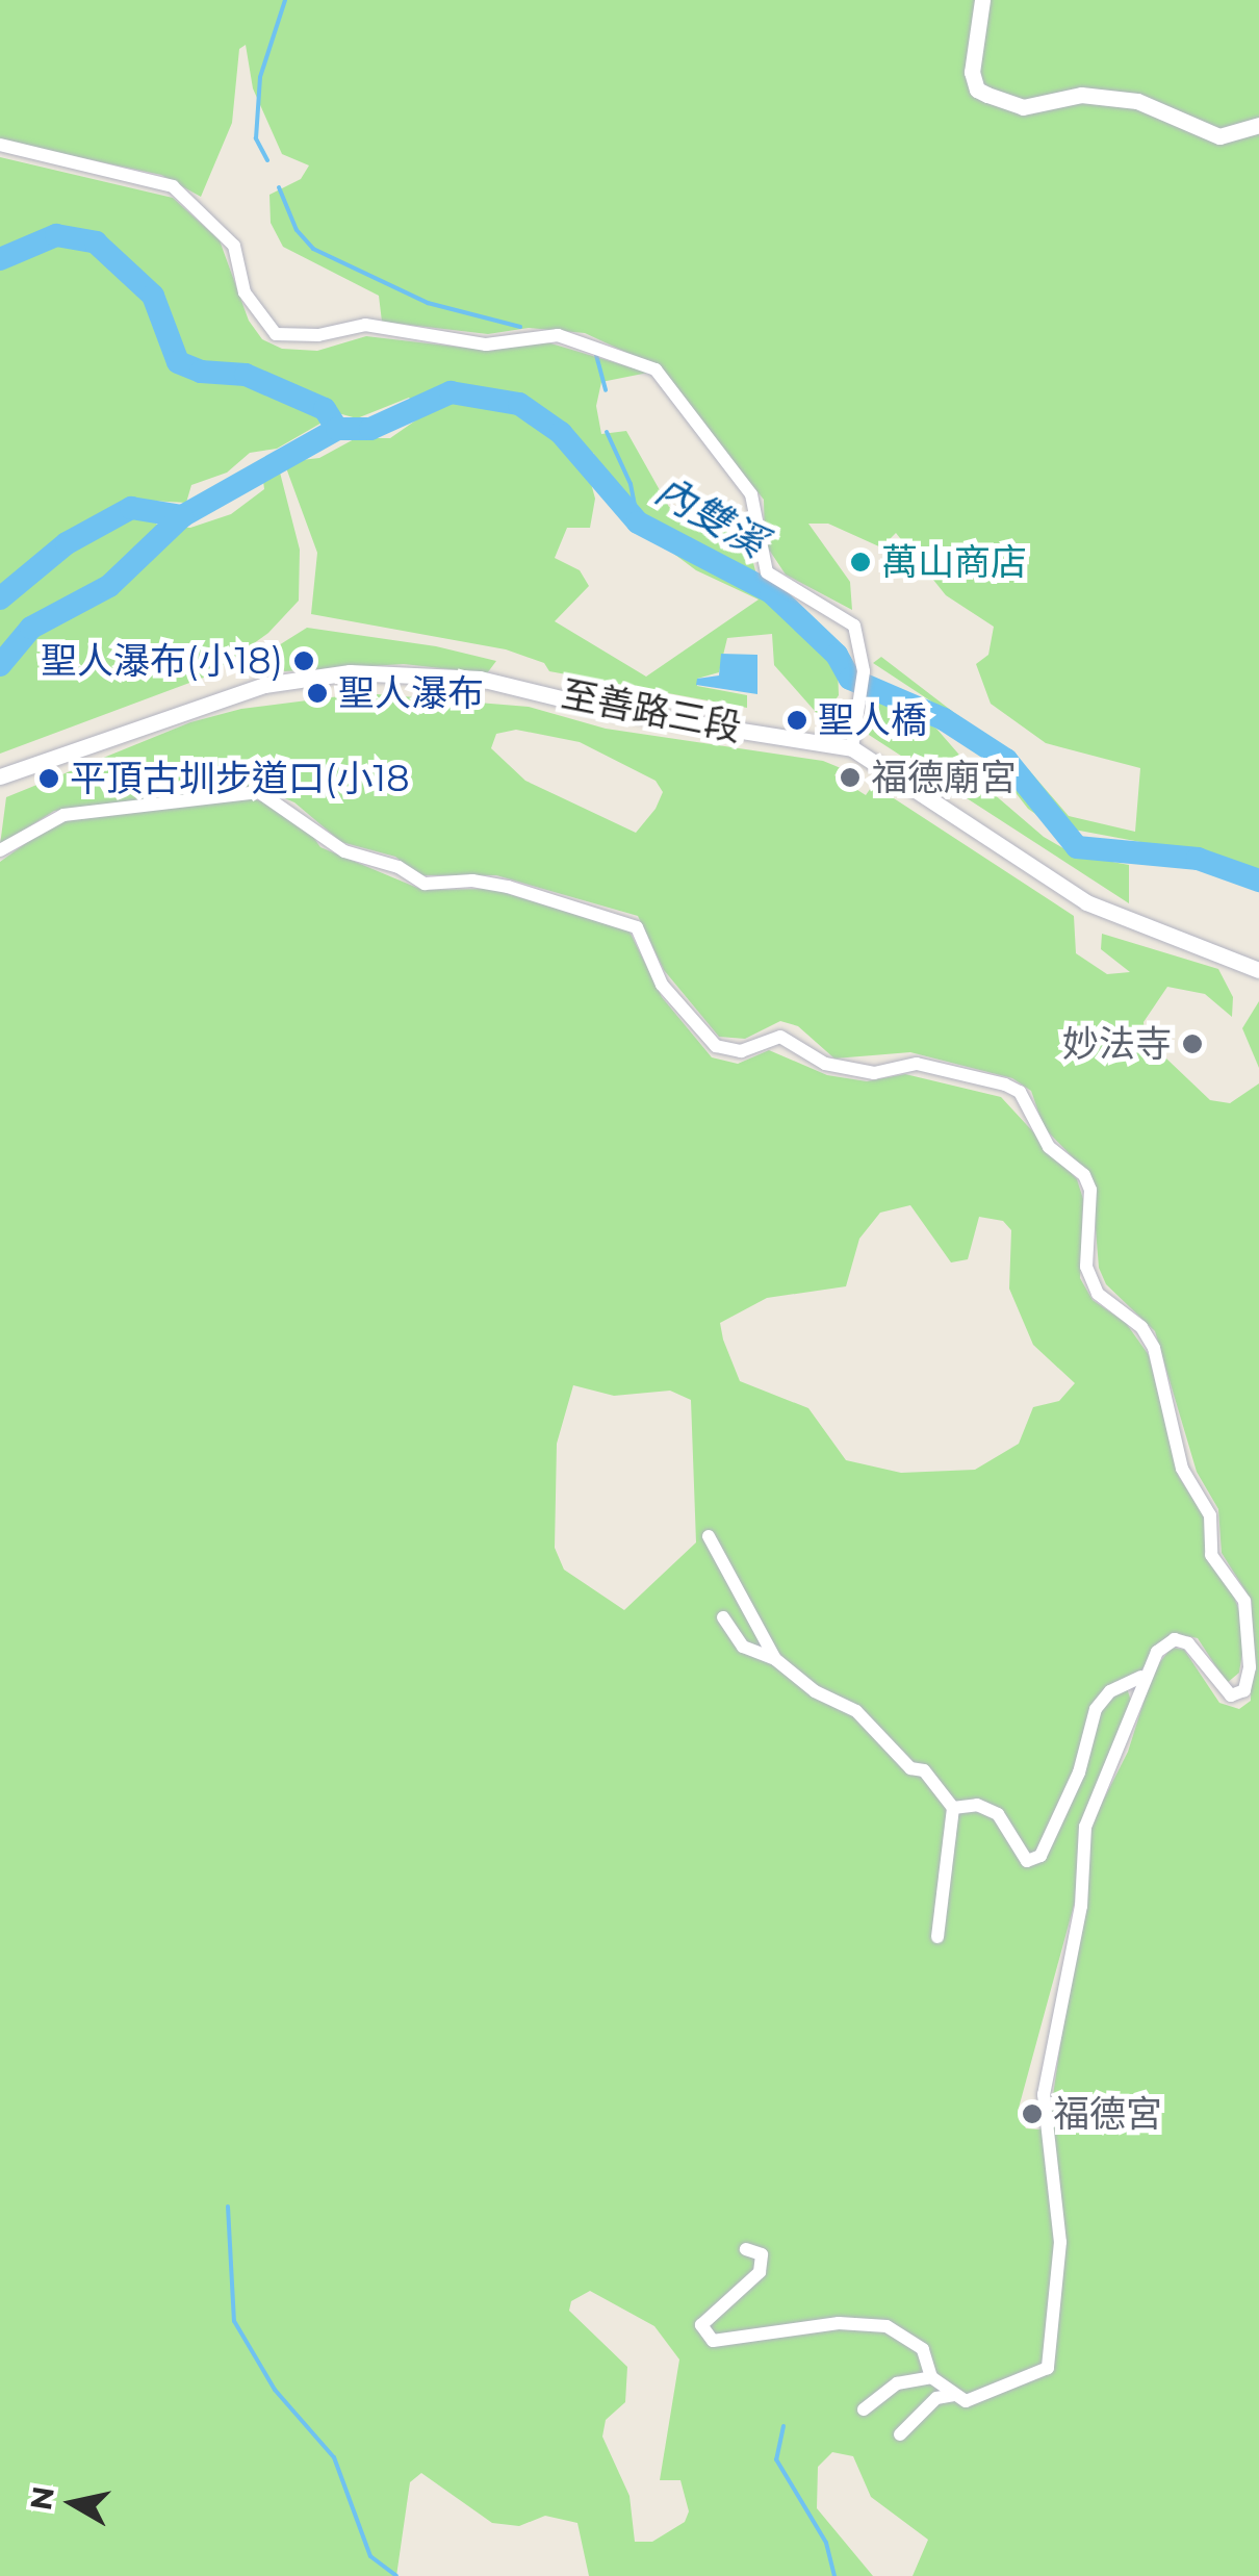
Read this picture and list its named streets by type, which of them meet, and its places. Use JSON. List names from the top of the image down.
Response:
{
  "streets": {
    "street": ["至善路三段"]
  },
  "water": ["內雙溪"],
  "places": [
    "萬山商店",
    "聖人瀑布(小18)",
    "聖人瀑布",
    "聖人橋",
    "福德廟宮",
    "平頂古圳步道口(小18",
    "妙法寺",
    "福德宮"
  ],
  "north": "left"
}
